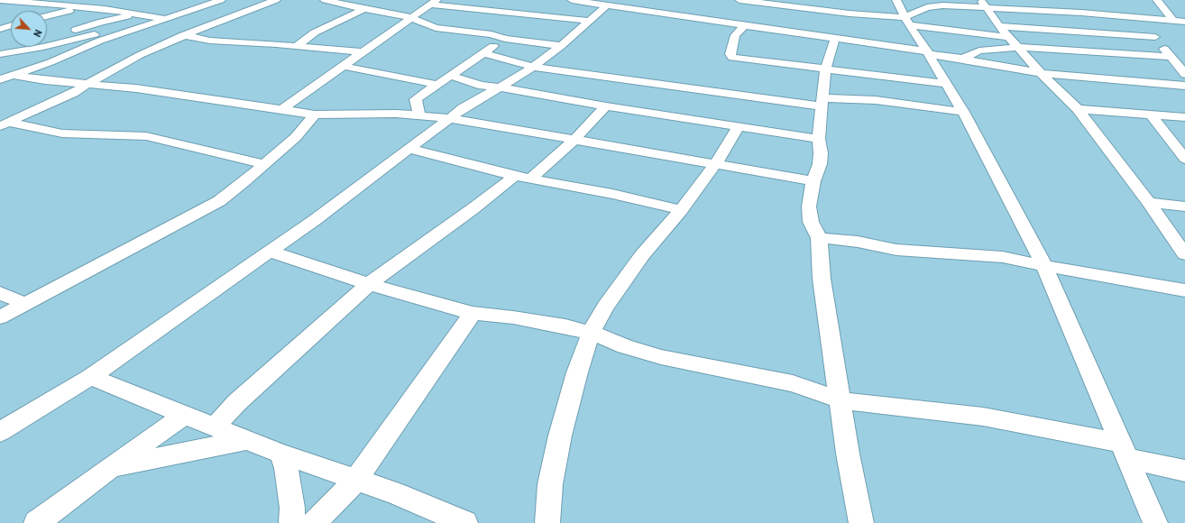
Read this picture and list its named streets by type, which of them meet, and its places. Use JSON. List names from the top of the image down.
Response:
{
  "north": "bottom right"
}
